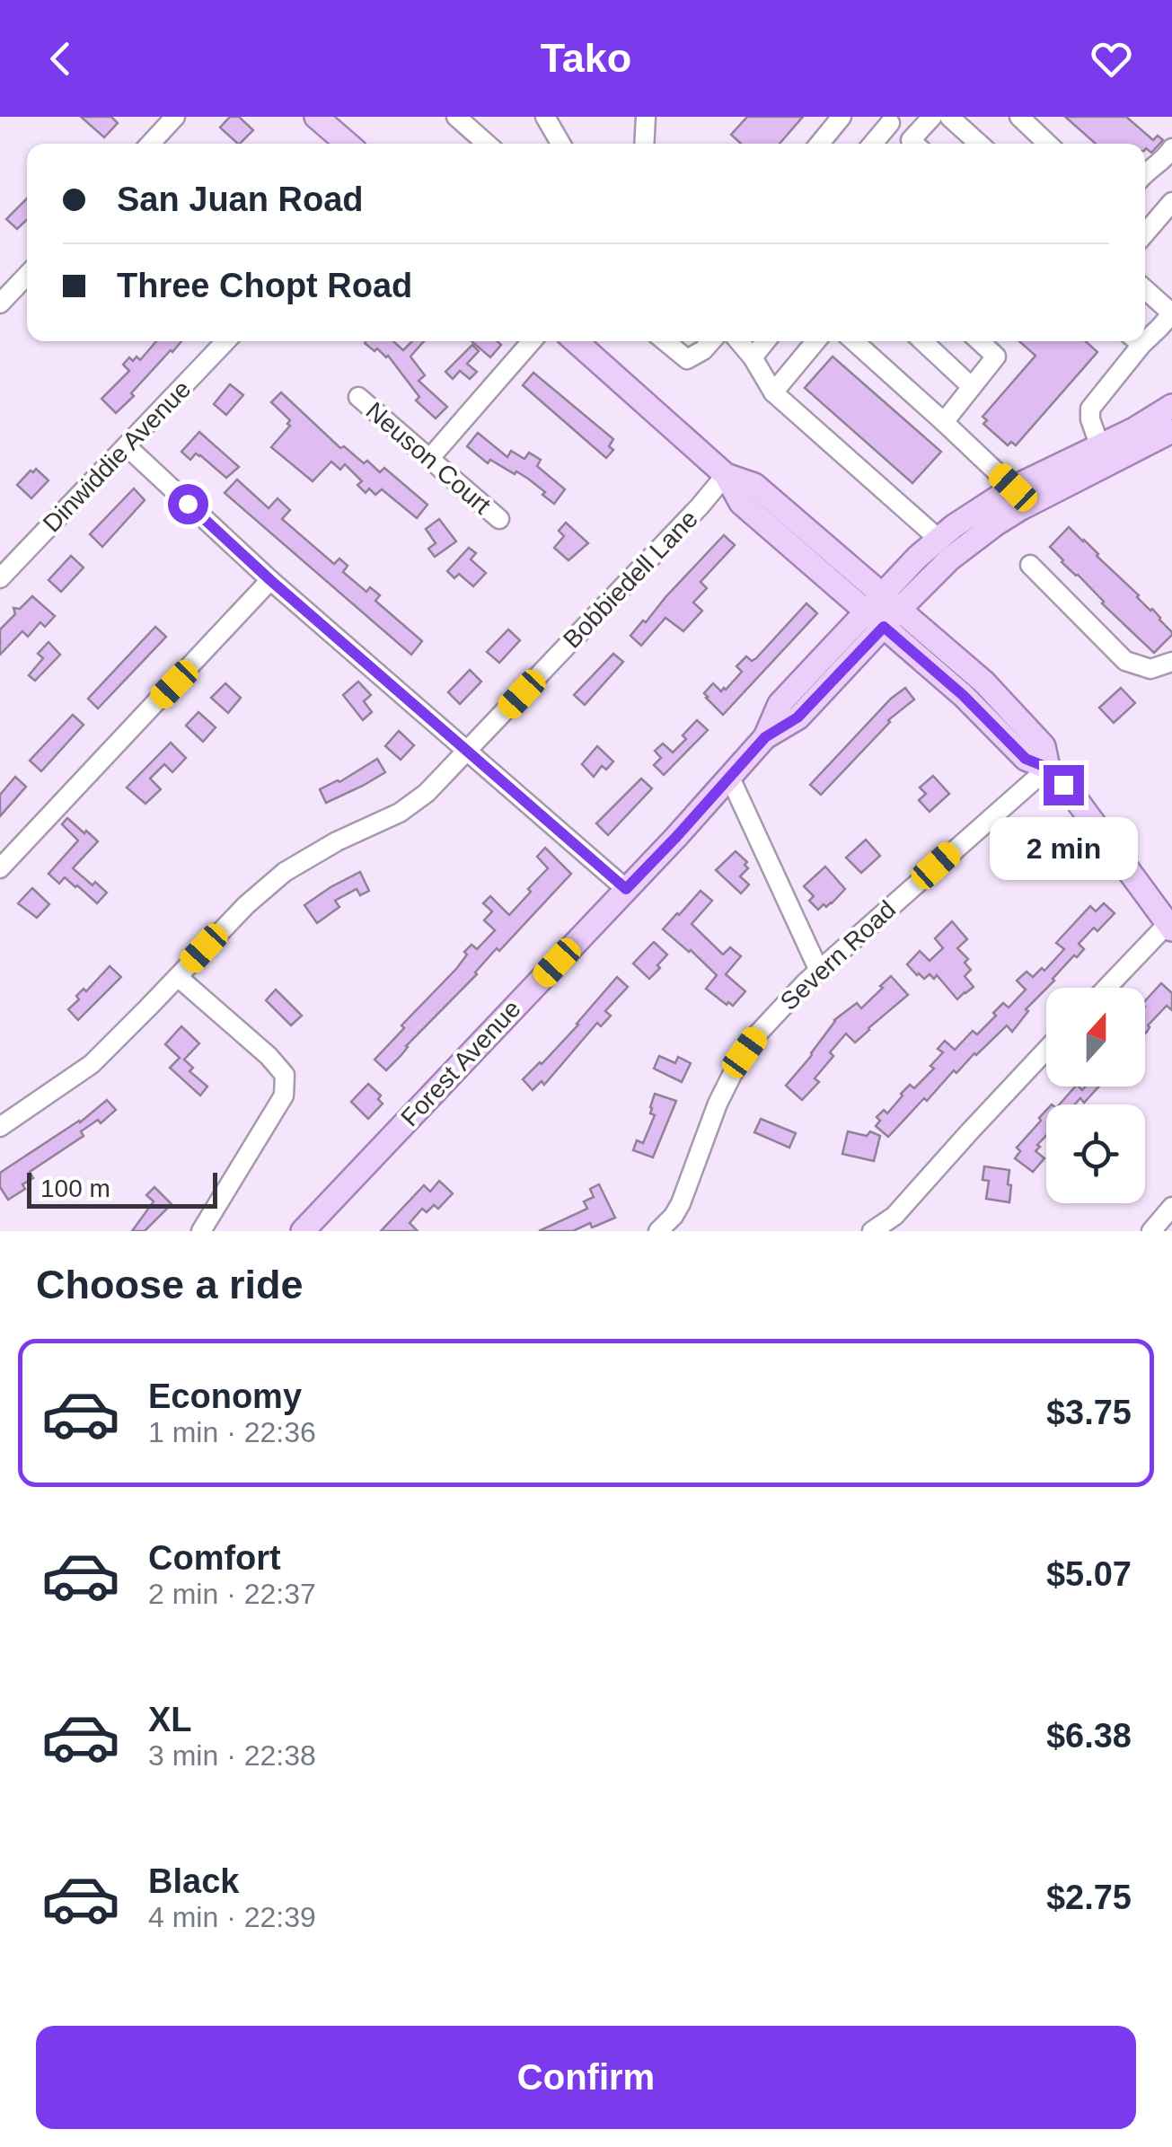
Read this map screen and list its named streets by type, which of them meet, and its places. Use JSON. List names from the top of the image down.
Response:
{
  "streets": {
    "main road": ["Forest Avenue"],
    "street": [
      "Dinwiddie Avenue",
      "Neuson Court",
      "Bobbiedell Lane",
      "Severn Road"
    ]
  },
  "scale_bar": "100 m",
  "north": "top",
  "page": {
    "header": "Tako",
    "banner": ["San Juan Road", "Three Chopt Road"],
    "bubble": "2 min",
    "scale": "100 m",
    "heading": "Choose a ride",
    "list": [
      {
        "name": "Economy",
        "note": "1 min · 22:36",
        "value": "$3.75"
      },
      {
        "name": "Comfort",
        "note": "2 min · 22:37",
        "value": "$5.07"
      },
      {
        "name": "XL",
        "note": "3 min · 22:38",
        "value": "$6.38"
      },
      {
        "name": "Black",
        "note": "4 min · 22:39",
        "value": "$2.75"
      }
    ],
    "buttons": "Confirm"
  }
}
